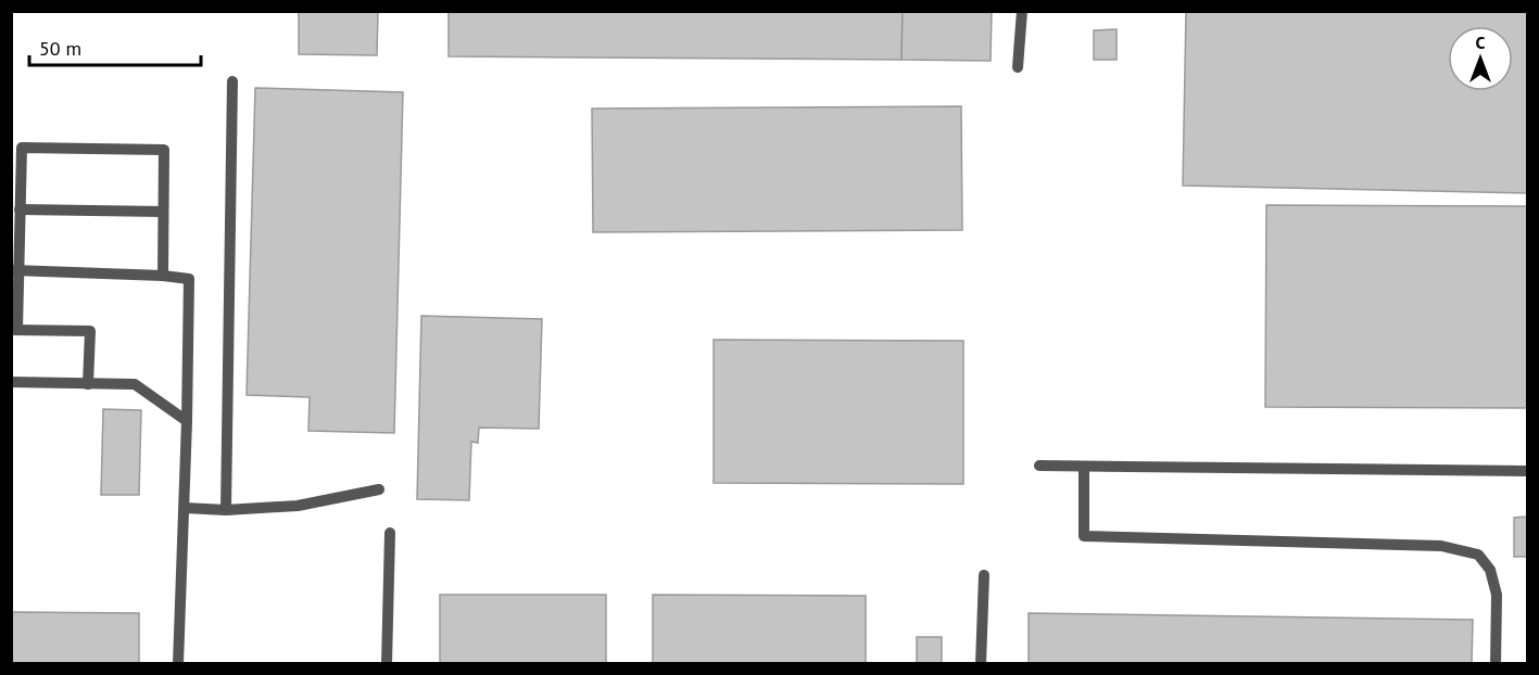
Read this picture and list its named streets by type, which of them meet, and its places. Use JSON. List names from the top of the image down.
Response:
{
  "scale_bar": "50 m",
  "north": "top"
}
